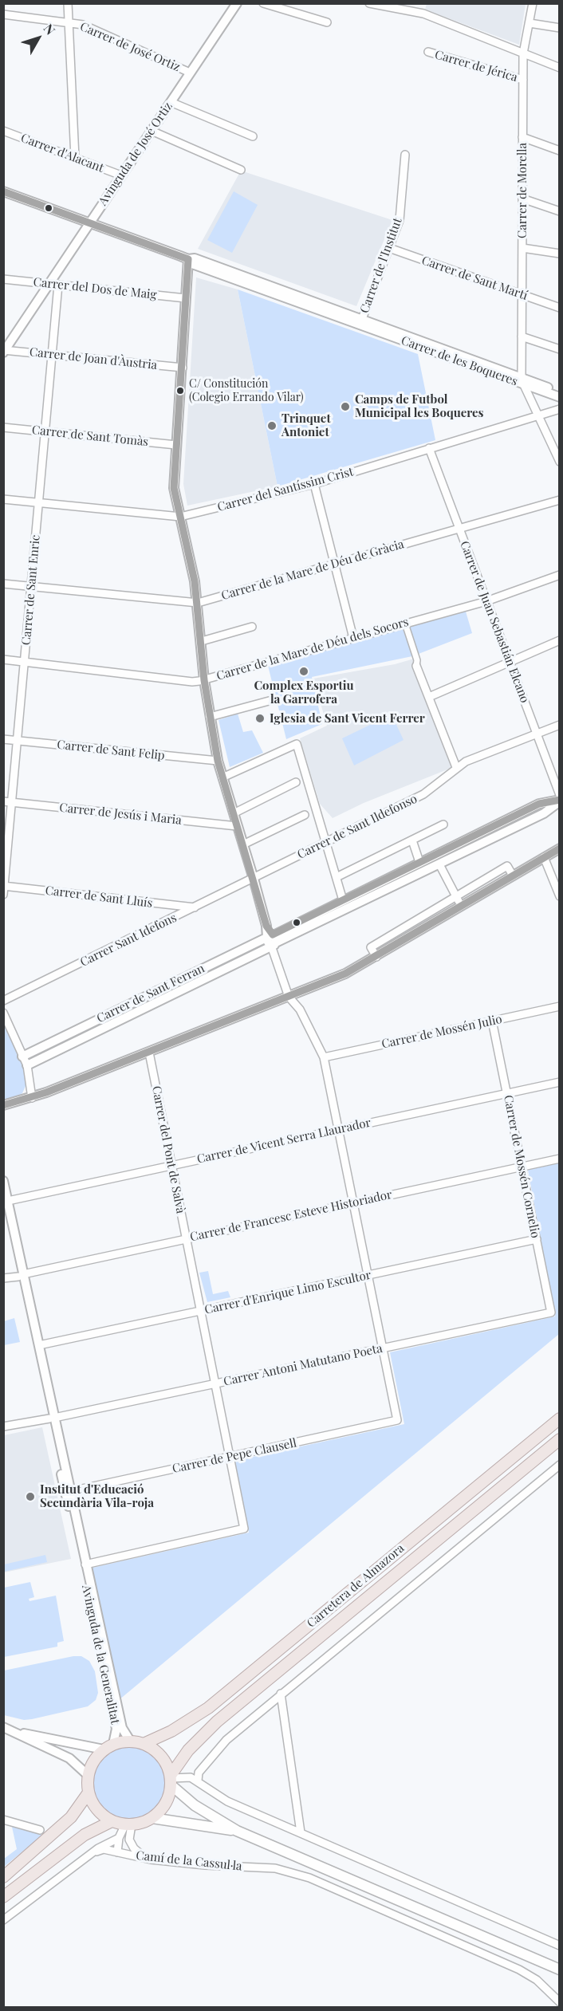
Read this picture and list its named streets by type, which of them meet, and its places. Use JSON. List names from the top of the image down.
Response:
{
  "streets": {
    "main road": ["Carretera de Almazora"],
    "street": [
      "Carrer de José Ortiz",
      "Carrer de Jérica",
      "Carrer d'Alacant",
      "Avinguda de José Ortiz",
      "Carrer de Morella",
      "Carrer de l'Institut",
      "Carrer de Sant Martí",
      "Carrer del Dos de Maig",
      "Carrer de Joan d'Àustria",
      "Carrer de les Boqueres",
      "Carrer de Sant Tomàs",
      "Carrer del Santíssim Crist",
      "Carrer de la Mare de Déu de Gràcia",
      "Carrer de Sant Enric",
      "Carrer de Juan Sebastián Elcano",
      "Carrer de la Mare de Déu dels Socors",
      "Carrer de Sant Felip",
      "Carrer de Jesús i Maria",
      "Carrer de Sant Ildefonso",
      "Carrer de Sant Lluís",
      "Carrer Sant Idefons",
      "Carrer de Sant Ferran",
      "Carrer de Mossén Julio",
      "Carrer de Vicent Serra Llaurador",
      "Carrer del Pont de Salvà",
      "Carrer de Mossén Cornelio",
      "Carrer de Francesc Esteve Historiador",
      "Carrer d'Enrique Limo Escultor",
      "Carrer Antoni Matutano Poeta",
      "Carrer de Pepe Clausell",
      "Avinguda de la Generalitat",
      "Camí de la Cassul·la"
    ]
  },
  "crossings": [
    ["Carrer de José Ortiz", "Avinguda de José Ortiz"],
    ["Carrer de Jérica", "Carrer de Morella"],
    ["Carrer d'Alacant", "Avinguda de José Ortiz"],
    ["Avinguda de José Ortiz", "Carrer del Dos de Maig"],
    ["Avinguda de José Ortiz", "Carrer de Joan d'Àustria"],
    ["Avinguda de José Ortiz", "Carrer de les Boqueres"],
    ["Avinguda de José Ortiz", "Carrer de Sant Enric"],
    ["Carrer de Morella", "Carrer de Sant Martí"],
    ["Carrer de Morella", "Carrer de les Boqueres"],
    ["Carrer de l'Institut", "Carrer de Sant Martí"],
    ["Carrer de l'Institut", "Carrer de les Boqueres"],
    ["Carrer del Dos de Maig", "Carrer de Sant Enric"],
    ["Carrer de Joan d'Àustria", "Carrer de Sant Enric"],
    ["Carrer de Sant Tomàs", "Carrer de Sant Enric"],
    ["Carrer del Santíssim Crist", "Carrer de Sant Enric"],
    ["Carrer del Santíssim Crist", "Carrer de Juan Sebastián Elcano"],
    ["Carrer de la Mare de Déu de Gràcia", "Carrer de Sant Enric"],
    ["Carrer de la Mare de Déu de Gràcia", "Carrer de Juan Sebastián Elcano"],
    ["Carrer de Sant Enric", "Carrer de la Mare de Déu dels Socors"],
    ["Carrer de Sant Enric", "Carrer de Sant Felip"],
    ["Carrer de Sant Enric", "Carrer de Jesús i Maria"],
    ["Carrer de Sant Enric", "Carrer de Sant Lluís"],
    ["Carrer de Juan Sebastián Elcano", "Carrer de la Mare de Déu dels Socors"],
    ["Carrer de Juan Sebastián Elcano", "Carrer de Sant Ildefonso"],
    ["Carrer de Sant Ildefonso", "Carrer Sant Idefons"],
    ["Carrer de Sant Lluís", "Carrer Sant Idefons"],
    ["Carrer de Mossén Julio", "Carrer de Mossén Cornelio"],
    ["Carrer de Vicent Serra Llaurador", "Carrer del Pont de Salvà"],
    ["Carrer de Vicent Serra Llaurador", "Carrer de Mossén Cornelio"],
    ["Carrer de Vicent Serra Llaurador", "Avinguda de la Generalitat"],
    ["Carrer del Pont de Salvà", "Carrer de Francesc Esteve Historiador"],
    ["Carrer del Pont de Salvà", "Carrer d'Enrique Limo Escultor"],
    ["Carrer del Pont de Salvà", "Carrer Antoni Matutano Poeta"],
    ["Carrer del Pont de Salvà", "Carrer de Pepe Clausell"],
    ["Carrer del Pont de Salvà", "Avinguda de la Generalitat"],
    ["Carrer de Mossén Cornelio", "Carrer de Francesc Esteve Historiador"],
    ["Carrer de Mossén Cornelio", "Carrer d'Enrique Limo Escultor"],
    ["Carrer de Mossén Cornelio", "Carrer Antoni Matutano Poeta"],
    ["Carrer de Francesc Esteve Historiador", "Avinguda de la Generalitat"],
    ["Carrer d'Enrique Limo Escultor", "Avinguda de la Generalitat"],
    ["Carrer Antoni Matutano Poeta", "Carrer de Pepe Clausell"],
    ["Carrer Antoni Matutano Poeta", "Avinguda de la Generalitat"],
    ["Carrer de Pepe Clausell", "Avinguda de la Generalitat"],
    ["Carretera de Almazora", "Avinguda de la Generalitat"]
  ],
  "places": [
    "C/ Constitución (Colegio Errando Vilar)",
    "Camps de Futbol Municipal les Boqueres",
    "Trinquet Antoniet",
    "Complex Esportiu la Garrofera",
    "Iglesia de Sant Vicent Ferrer",
    "Institut d'Educació Secundària Vila-roja"
  ],
  "north": "top right"
}
